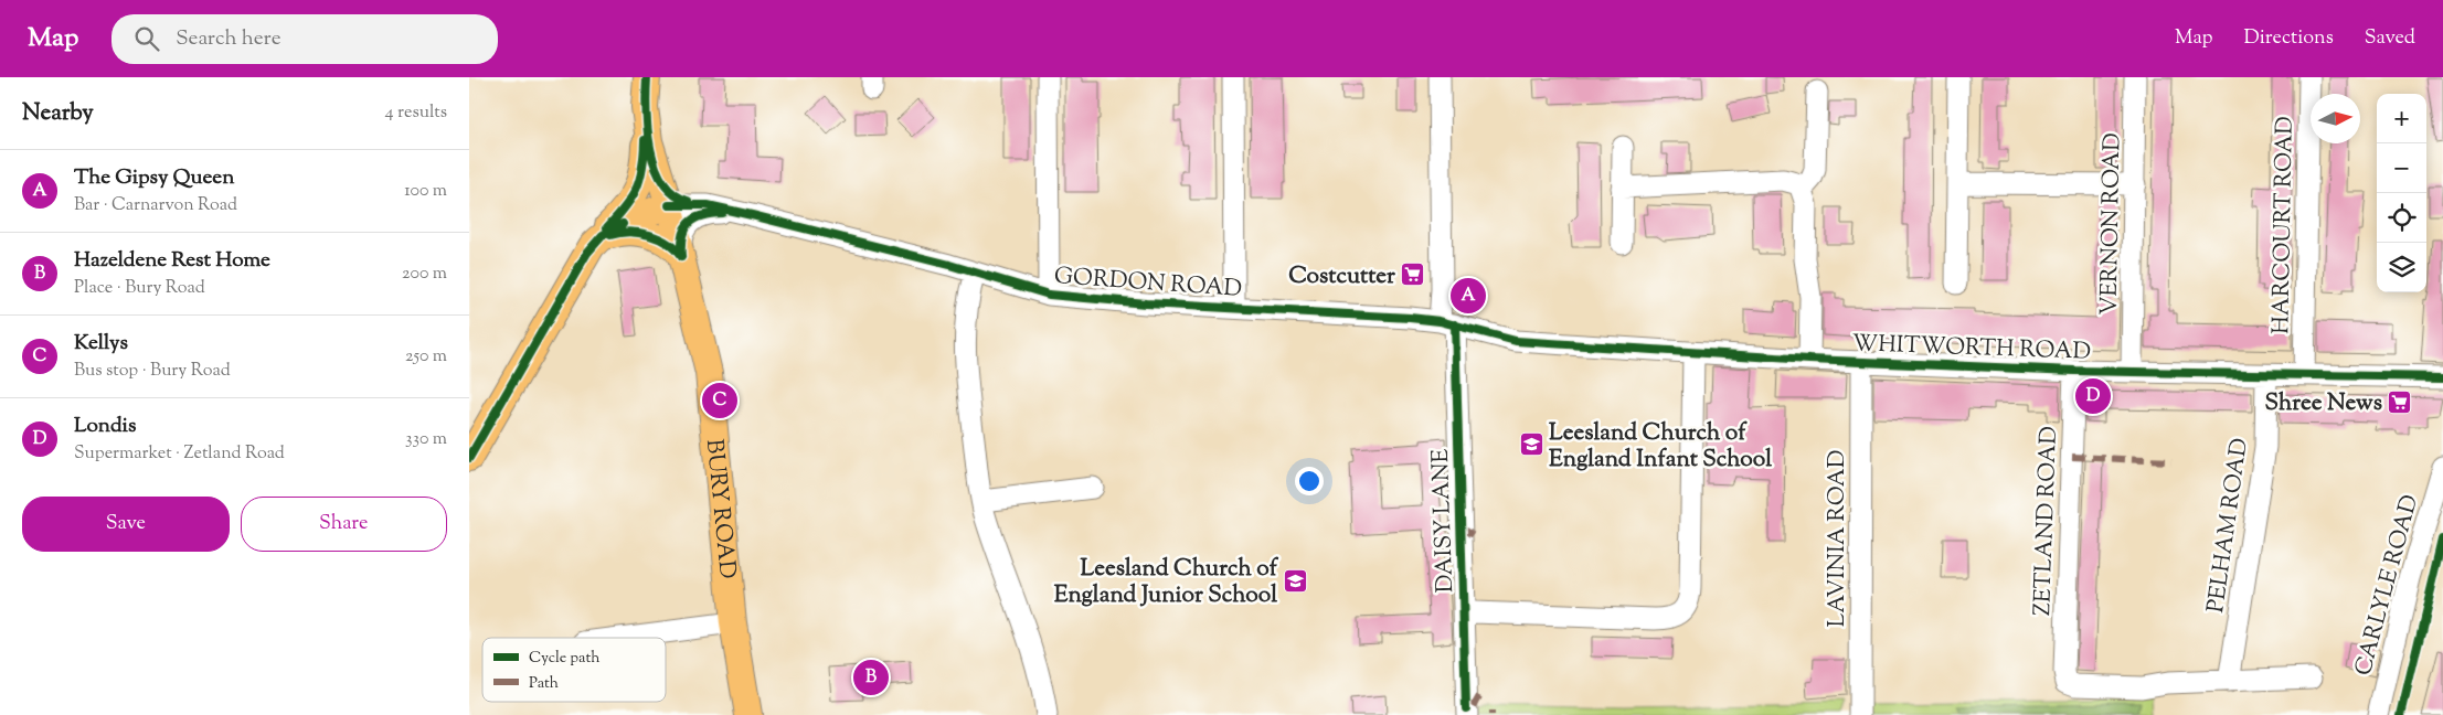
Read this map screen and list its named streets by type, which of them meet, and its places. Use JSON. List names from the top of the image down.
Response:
{
  "streets": {
    "main road": ["BURY ROAD"],
    "street": [
      "VERNON ROAD",
      "HARCOURT ROAD",
      "GORDON ROAD",
      "WHITWORTH ROAD",
      "DAISY LANE",
      "ZETLAND ROAD",
      "PELHAM ROAD",
      "LAVINIA ROAD",
      "CARLYLE ROAD"
    ]
  },
  "crossings": [
    ["VERNON ROAD", "WHITWORTH ROAD"],
    ["HARCOURT ROAD", "WHITWORTH ROAD"],
    ["GORDON ROAD", "WHITWORTH ROAD"],
    ["GORDON ROAD", "BURY ROAD"],
    ["GORDON ROAD", "DAISY LANE"],
    ["WHITWORTH ROAD", "ZETLAND ROAD"],
    ["WHITWORTH ROAD", "PELHAM ROAD"],
    ["WHITWORTH ROAD", "LAVINIA ROAD"],
    ["ZETLAND ROAD", "PELHAM ROAD"]
  ],
  "places": {
    "supermarket": ["Costcutter", "Shree News"],
    "school or university": ["Leesland Church of England Infant School", "Leesland Church of England Junior School"]
  },
  "legend": ["Cycle path", "Path"],
  "north": "right",
  "page": {
    "header": "Map",
    "search": "Search here",
    "nav": ["Map", "Directions", "Saved"],
    "heading": ["Nearby", "4 results"],
    "map_buttons": ["+", "−"],
    "list": [
      {
        "mark": "A",
        "name": "The Gipsy Queen",
        "note": "Bar · Carnarvon Road",
        "value": "100 m"
      },
      {
        "mark": "B",
        "name": "Hazeldene Rest Home",
        "note": "Place · Bury Road",
        "value": "200 m"
      },
      {
        "mark": "C",
        "name": "Kellys",
        "note": "Bus stop · Bury Road",
        "value": "250 m"
      },
      {
        "mark": "D",
        "name": "Londis",
        "note": "Supermarket · Zetland Road",
        "value": "330 m"
      }
    ],
    "pins": [
      "A",
      "D",
      "C",
      "B"
    ],
    "buttons": ["Save", "Share"]
  }
}
